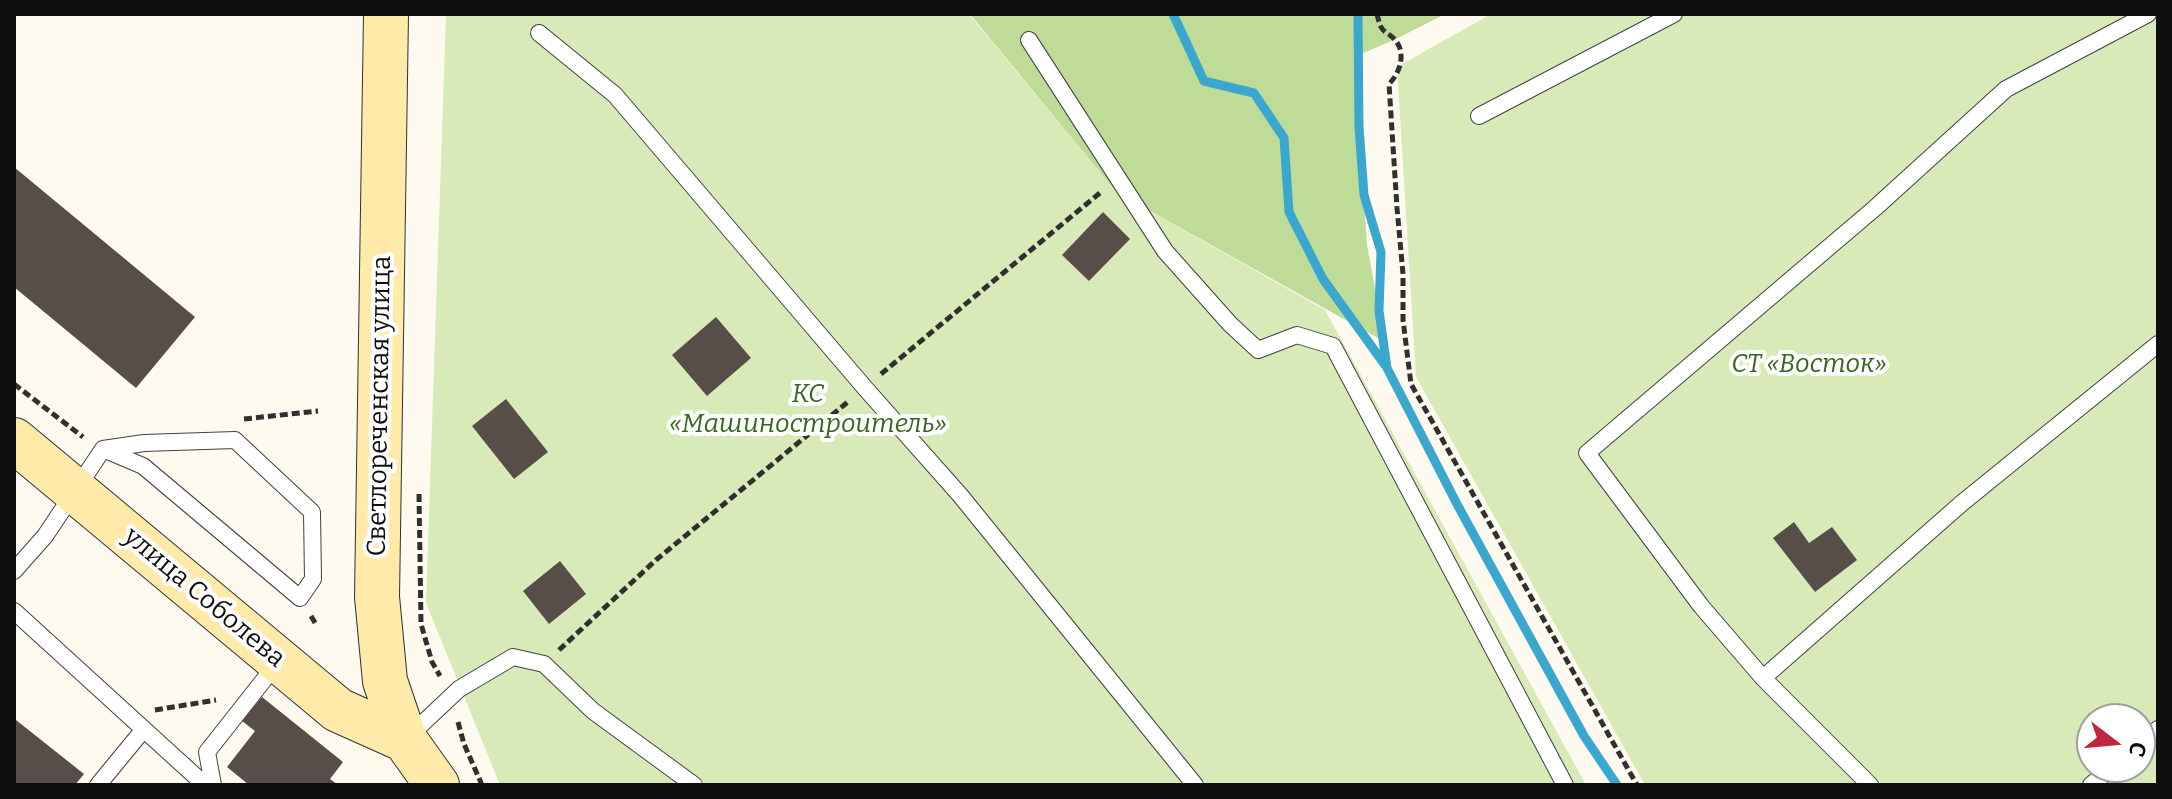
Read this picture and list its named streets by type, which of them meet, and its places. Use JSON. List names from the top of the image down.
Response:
{
  "streets": {
    "main road": ["Светлореченская улица", "улица Соболева"]
  },
  "crossings": [
    ["Светлореченская улица", "улица Соболева"]
  ],
  "parks": ["СТ «Восток»", "КС «Машиностроитель»"],
  "north": "right"
}
